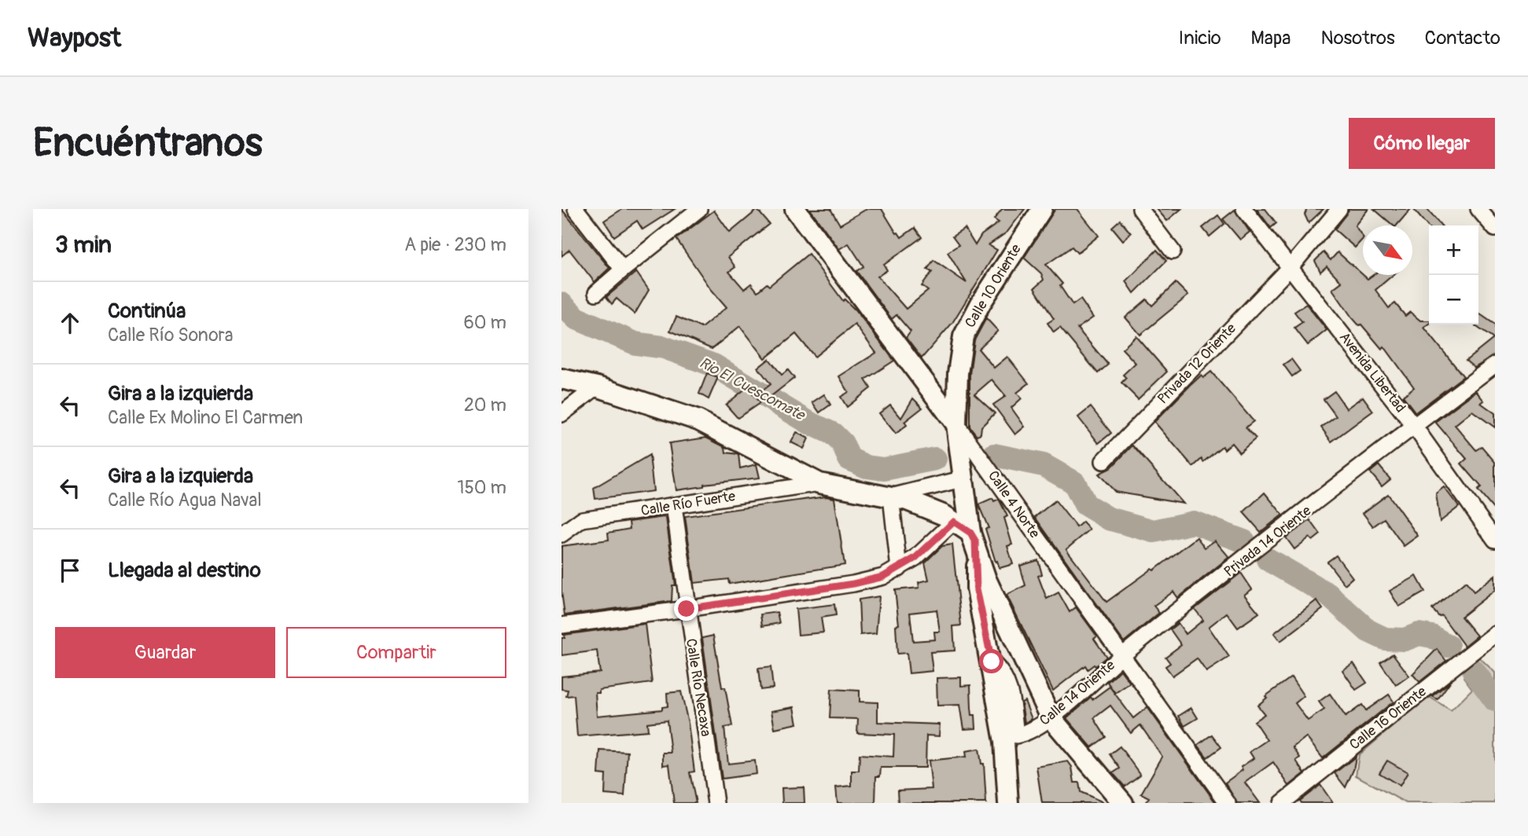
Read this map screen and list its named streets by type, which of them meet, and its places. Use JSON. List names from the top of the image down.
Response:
{
  "streets": {
    "main road": ["Calle 10 Oriente", "Calle 4 Norte"],
    "street": [
      "Privada 12 Oriente",
      "Avenida Libertad",
      "Calle Río Fuerte",
      "Privada 14 Oriente",
      "Calle Río Necaxa",
      "Calle 14 Oriente",
      "Calle 16 Oriente"
    ]
  },
  "crossings": [
    ["Calle 10 Oriente", "Calle 4 Norte"],
    ["Calle 10 Oriente", "Calle 14 Oriente"],
    ["Privada 12 Oriente", "Avenida Libertad"],
    ["Avenida Libertad", "Privada 14 Oriente"],
    ["Calle Río Fuerte", "Calle Río Necaxa"],
    ["Calle 4 Norte", "Privada 14 Oriente"],
    ["Calle 4 Norte", "Calle 14 Oriente"],
    ["Privada 14 Oriente", "Calle 14 Oriente"]
  ],
  "water": ["Rio El Cuescomate"],
  "north": "bottom right",
  "page": {
    "header": "Waypost",
    "nav": [
      "Inicio",
      "Mapa",
      "Nosotros",
      "Contacto"
    ],
    "buttons": [
      "Cómo llegar",
      ["Guardar", "Compartir"]
    ],
    "title": "Encuéntranos",
    "heading": ["3 min", "A pie · 230 m"],
    "map_buttons": ["+", "−"],
    "list": [
      ["Continúa", "Calle Río Sonora", "60 m"],
      ["Gira a la izquierda", "Calle Ex Molino El Carmen", "20 m"],
      ["Gira a la izquierda", "Calle Río Agua Naval", "150 m"],
      "Llegada al destino"
    ]
  }
}
